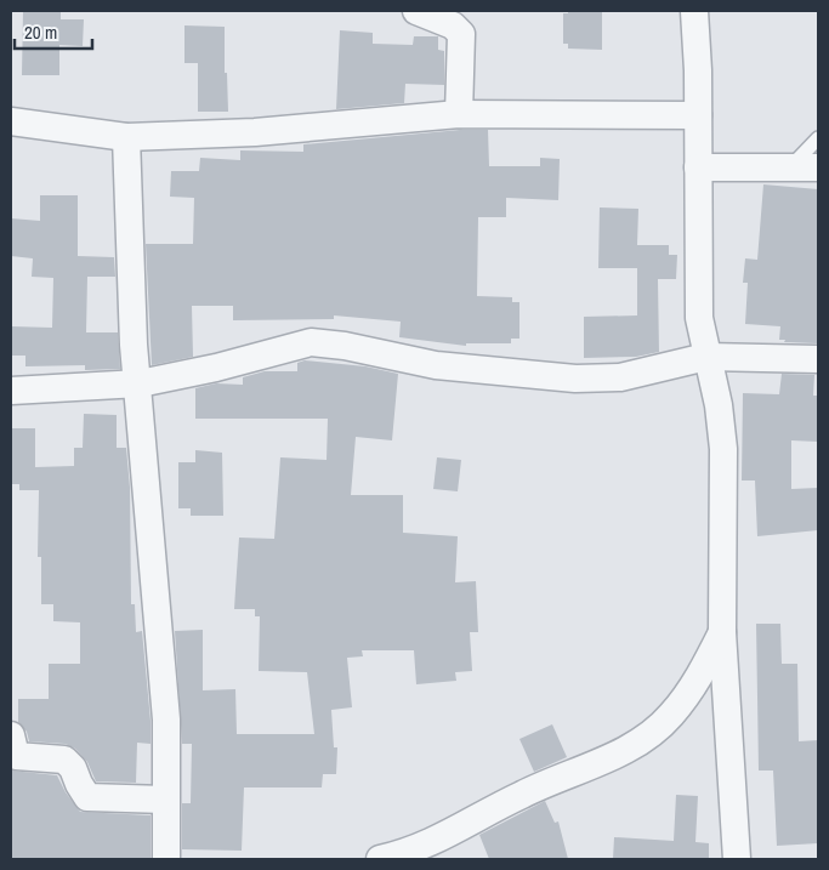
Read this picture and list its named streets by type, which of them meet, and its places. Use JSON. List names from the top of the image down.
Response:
{
  "scale_bar": "20 m"
}
